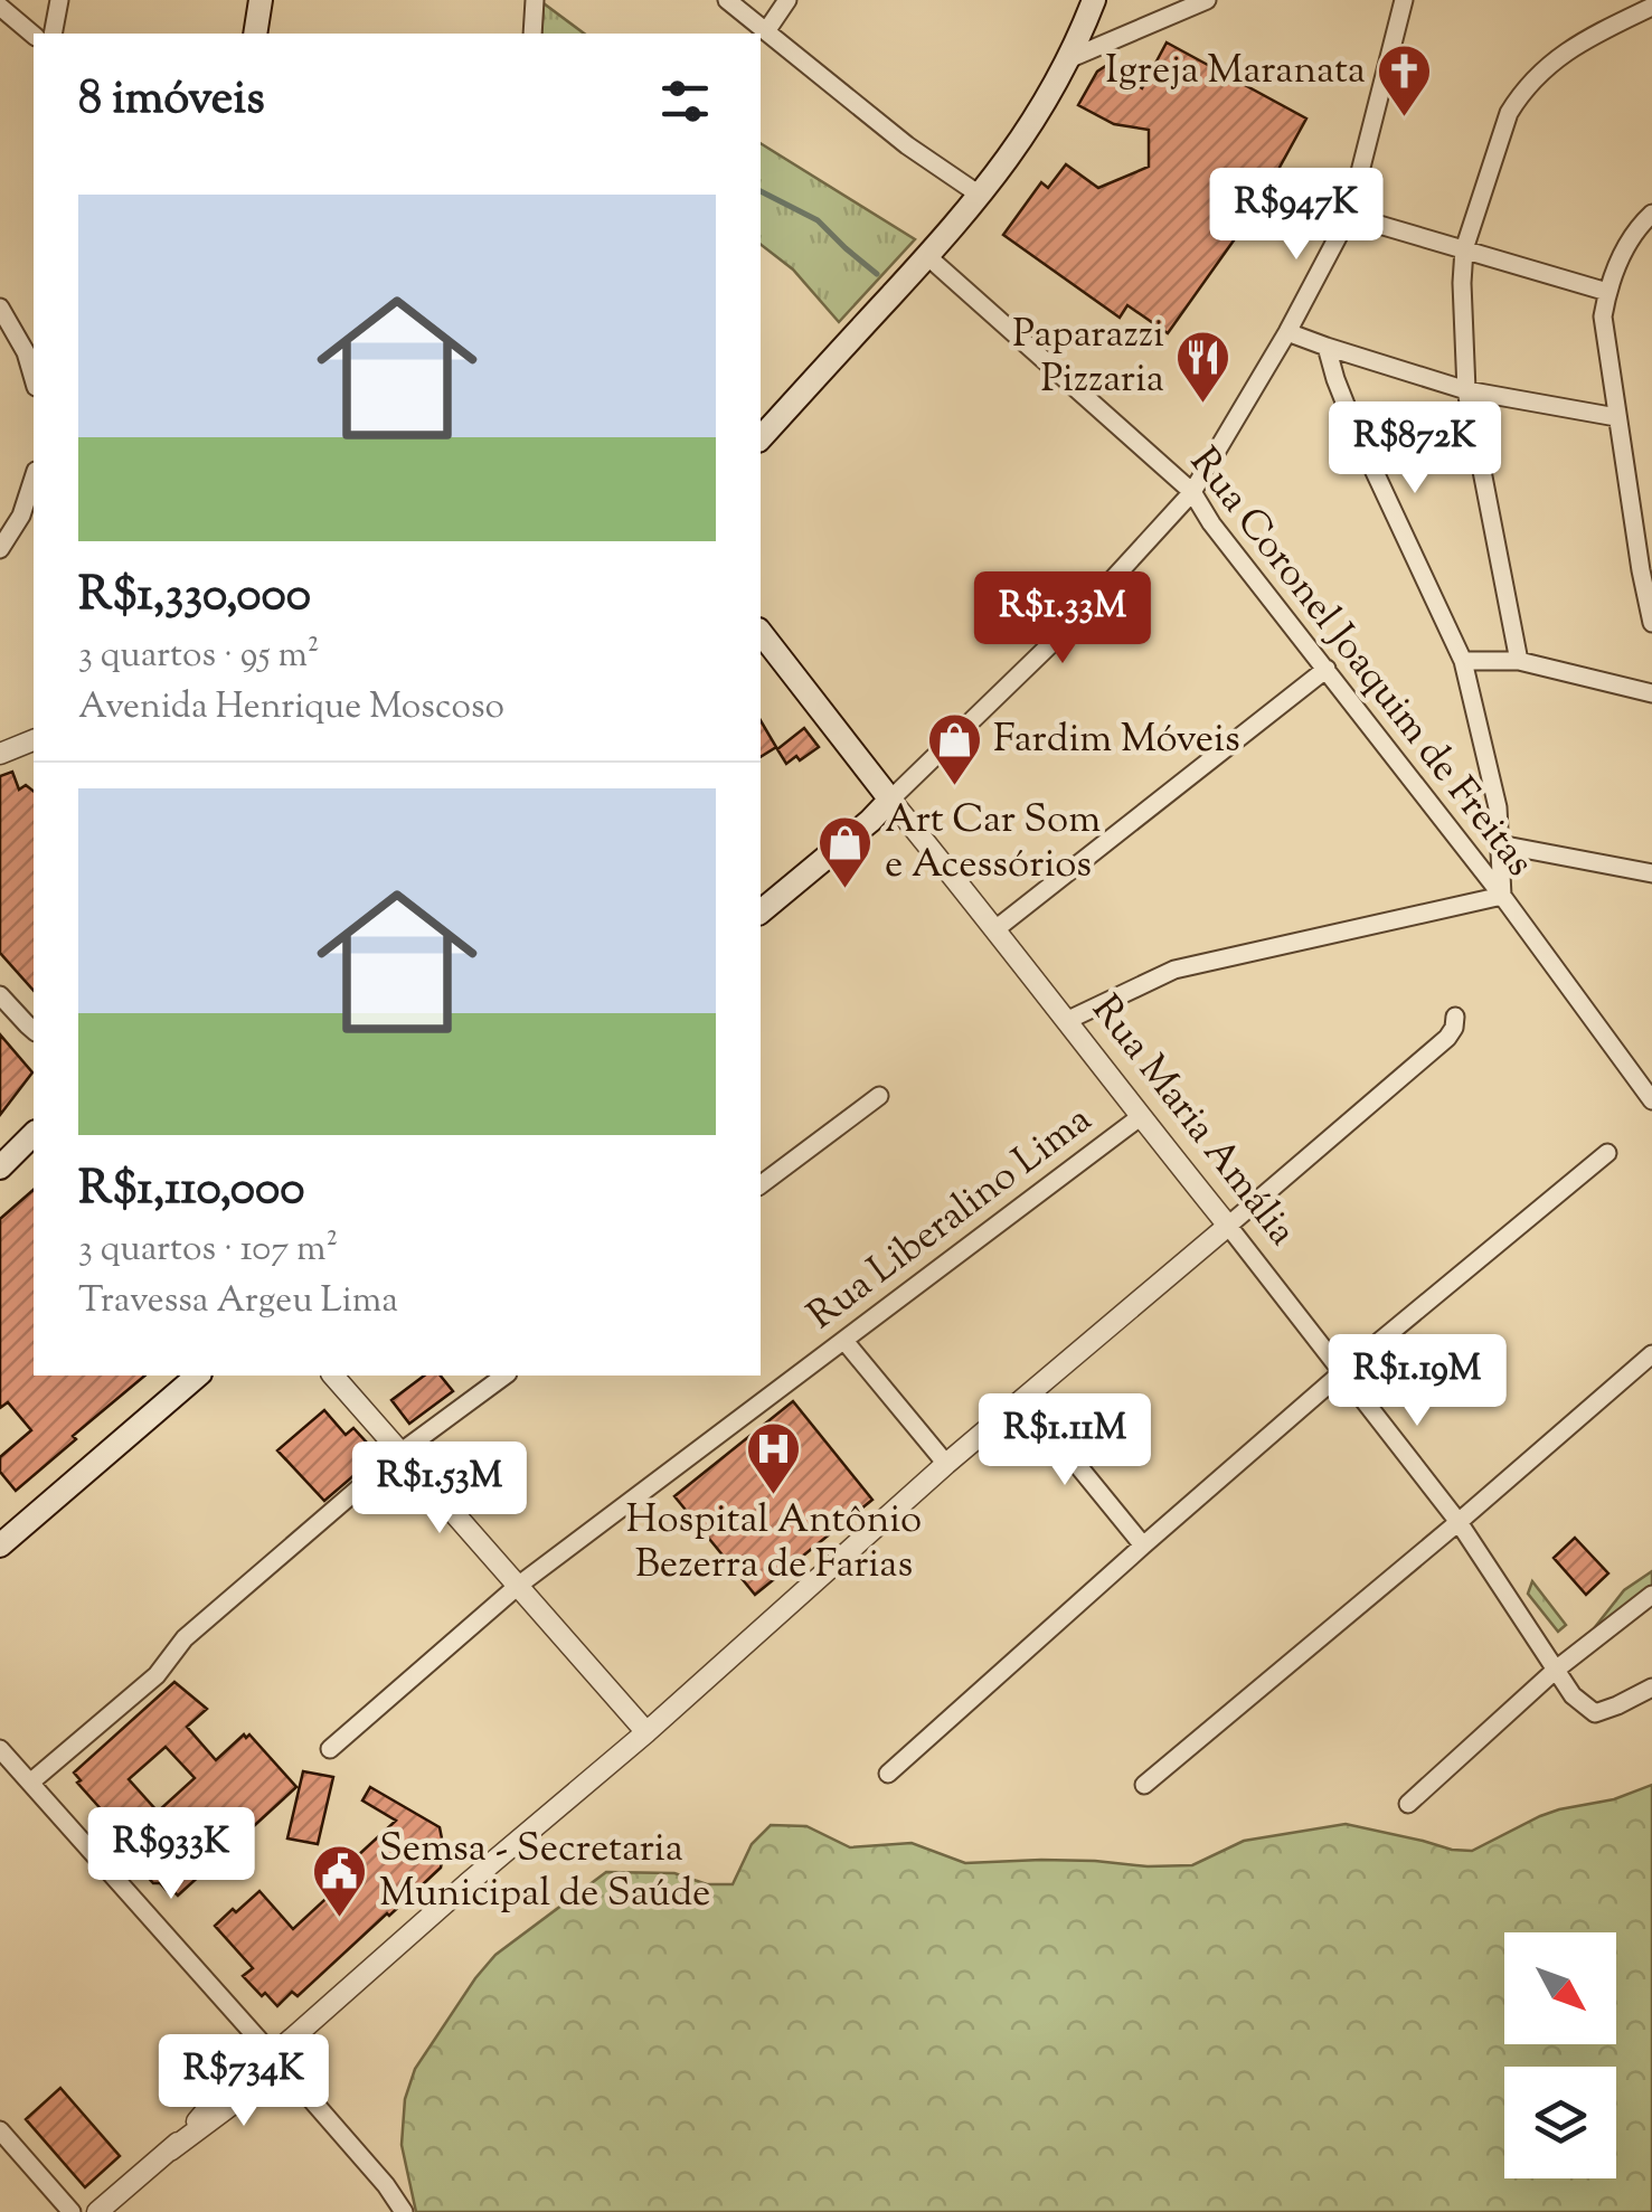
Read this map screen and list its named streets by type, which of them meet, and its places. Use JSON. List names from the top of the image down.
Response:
{
  "streets": {
    "main road": ["Rua Maria Amália"],
    "street": ["Rua Coronel Joaquim de Freitas", "Rua Liberalino Lima"]
  },
  "crossings": [
    ["Rua Maria Amália", "Rua Liberalino Lima"]
  ],
  "places": {
    "church": ["Igreja Maranata"],
    "restaurant": ["Paparazzi Pizzaria"],
    "shop": ["Fardim Móveis", "Art Car Som e Acessórios"],
    "hospital": ["Hospital Antônio Bezerra de Farias"],
    "public building": ["Semsa - Secretaria Municipal de Saúde"]
  },
  "north": "bottom right",
  "page": {
    "heading": "8 imóveis",
    "price": [
      "R$947K",
      "R$872K",
      "R$1.33M",
      "R$1.19M",
      "R$1.11M",
      "R$1.53M",
      "R$933K",
      "R$734K"
    ],
    "list": [
      {
        "name": "R$1,330,000",
        "note": "3 quartos · 95 m² · Avenida Henrique Moscoso"
      },
      {
        "name": "R$1,110,000",
        "note": "3 quartos · 107 m² · Travessa Argeu Lima"
      }
    ]
  }
}
